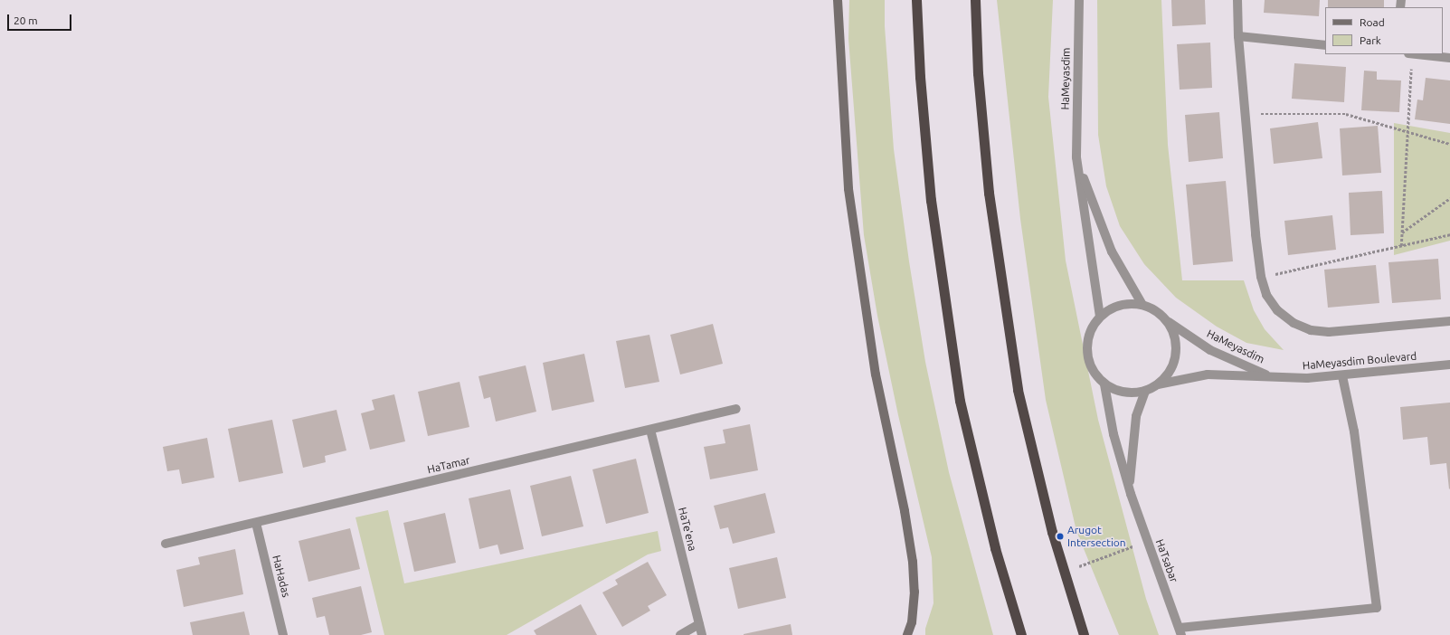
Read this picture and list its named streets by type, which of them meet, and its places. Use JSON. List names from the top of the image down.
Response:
{
  "streets": {
    "street": [
      "HaMeyasdim",
      "HaMeyasdim Boulevard",
      "HaTamar",
      "HaTe'ena",
      "HaTsabar",
      "HaHadas"
    ]
  },
  "crossings": [
    ["HaMeyasdim", "HaMeyasdim Boulevard"],
    ["HaMeyasdim", "HaTsabar"],
    ["HaTamar", "HaTe'ena"],
    ["HaTamar", "HaHadas"]
  ],
  "places": ["Arugot Intersection"],
  "legend": ["Road", "Park"],
  "scale_bar": "20 m"
}
